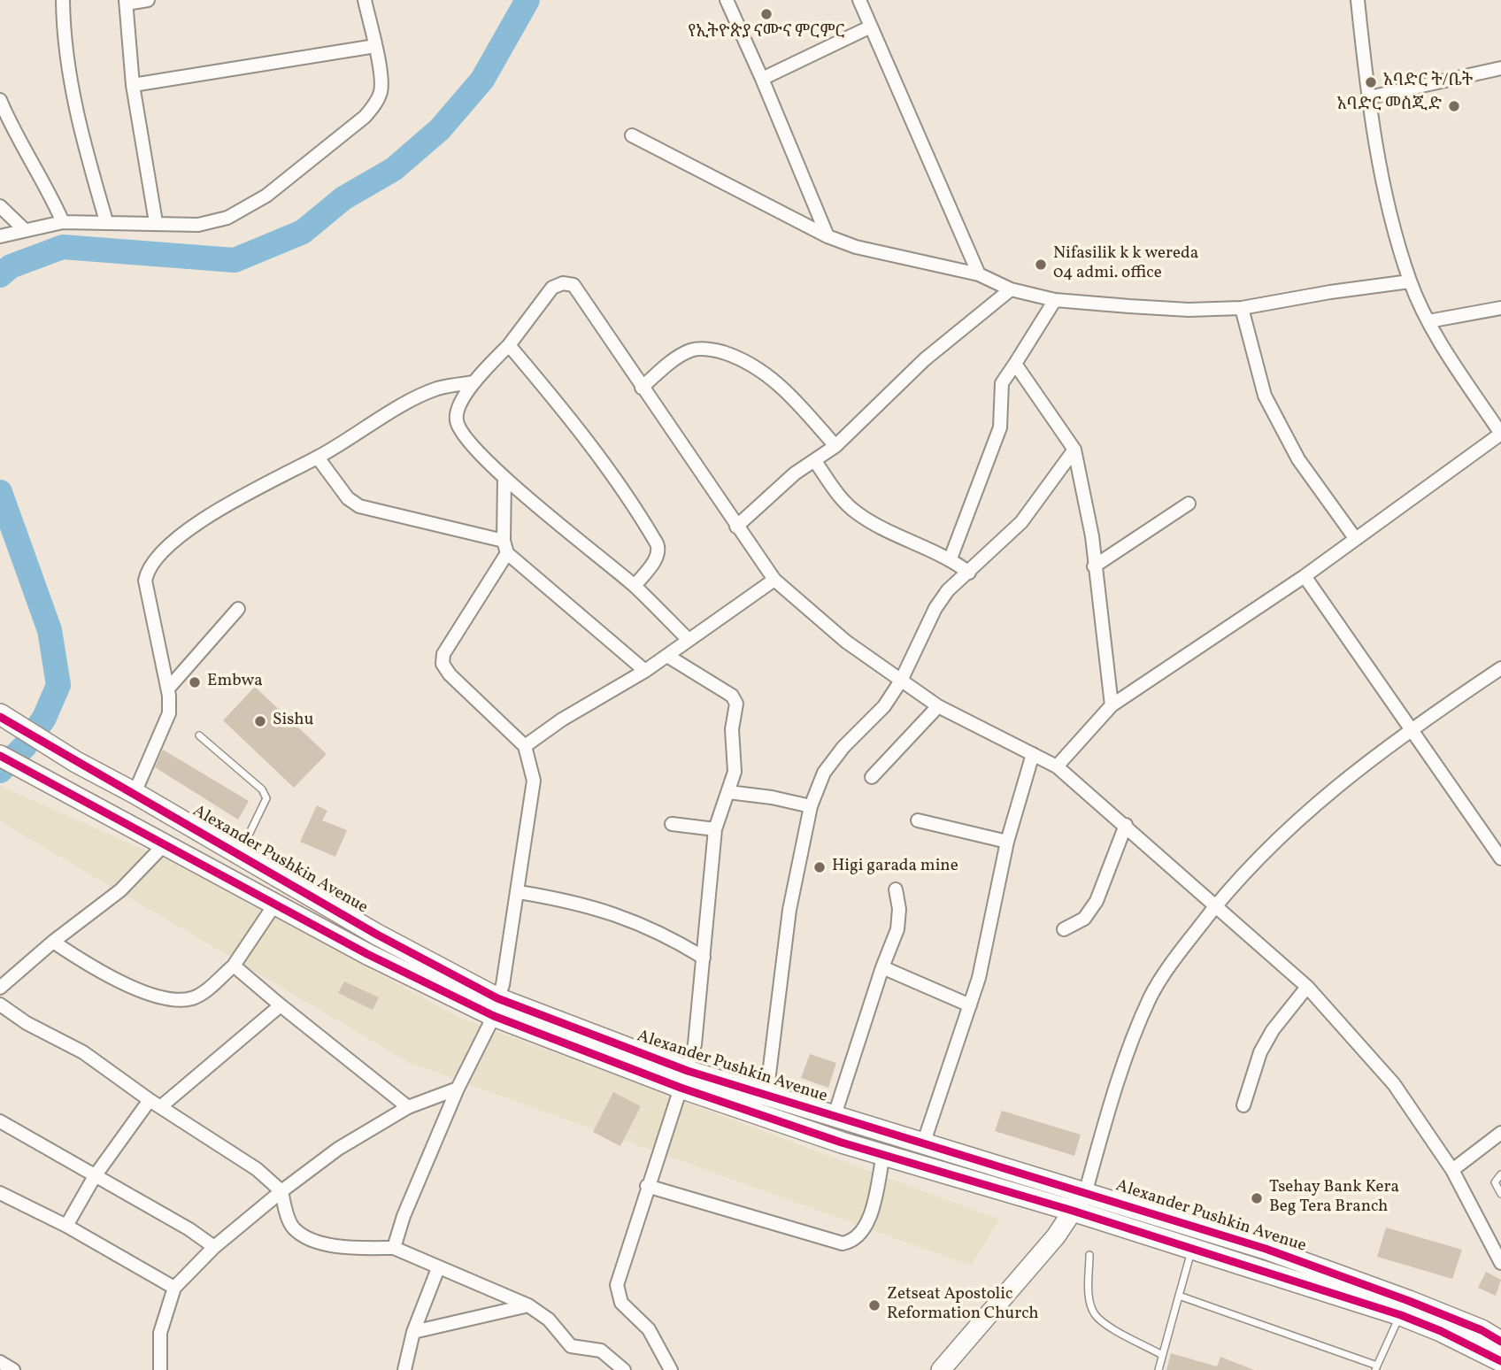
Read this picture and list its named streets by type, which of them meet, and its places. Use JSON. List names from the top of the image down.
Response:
{
  "streets": {
    "main road": ["Alexander Pushkin Avenue"]
  },
  "places": [
    "የኢትዮጵያ ናሙና ምርምር",
    "አባድር ት/ቤት",
    "አባድር መስጂድ",
    "Nifasilik k k wereda 04 admi. office",
    "Embwa",
    "Sishu",
    "Higi garada mine",
    "Tsehay Bank Kera Beg Tera Branch",
    "Zetseat Apostolic Reformation Church"
  ]
}
